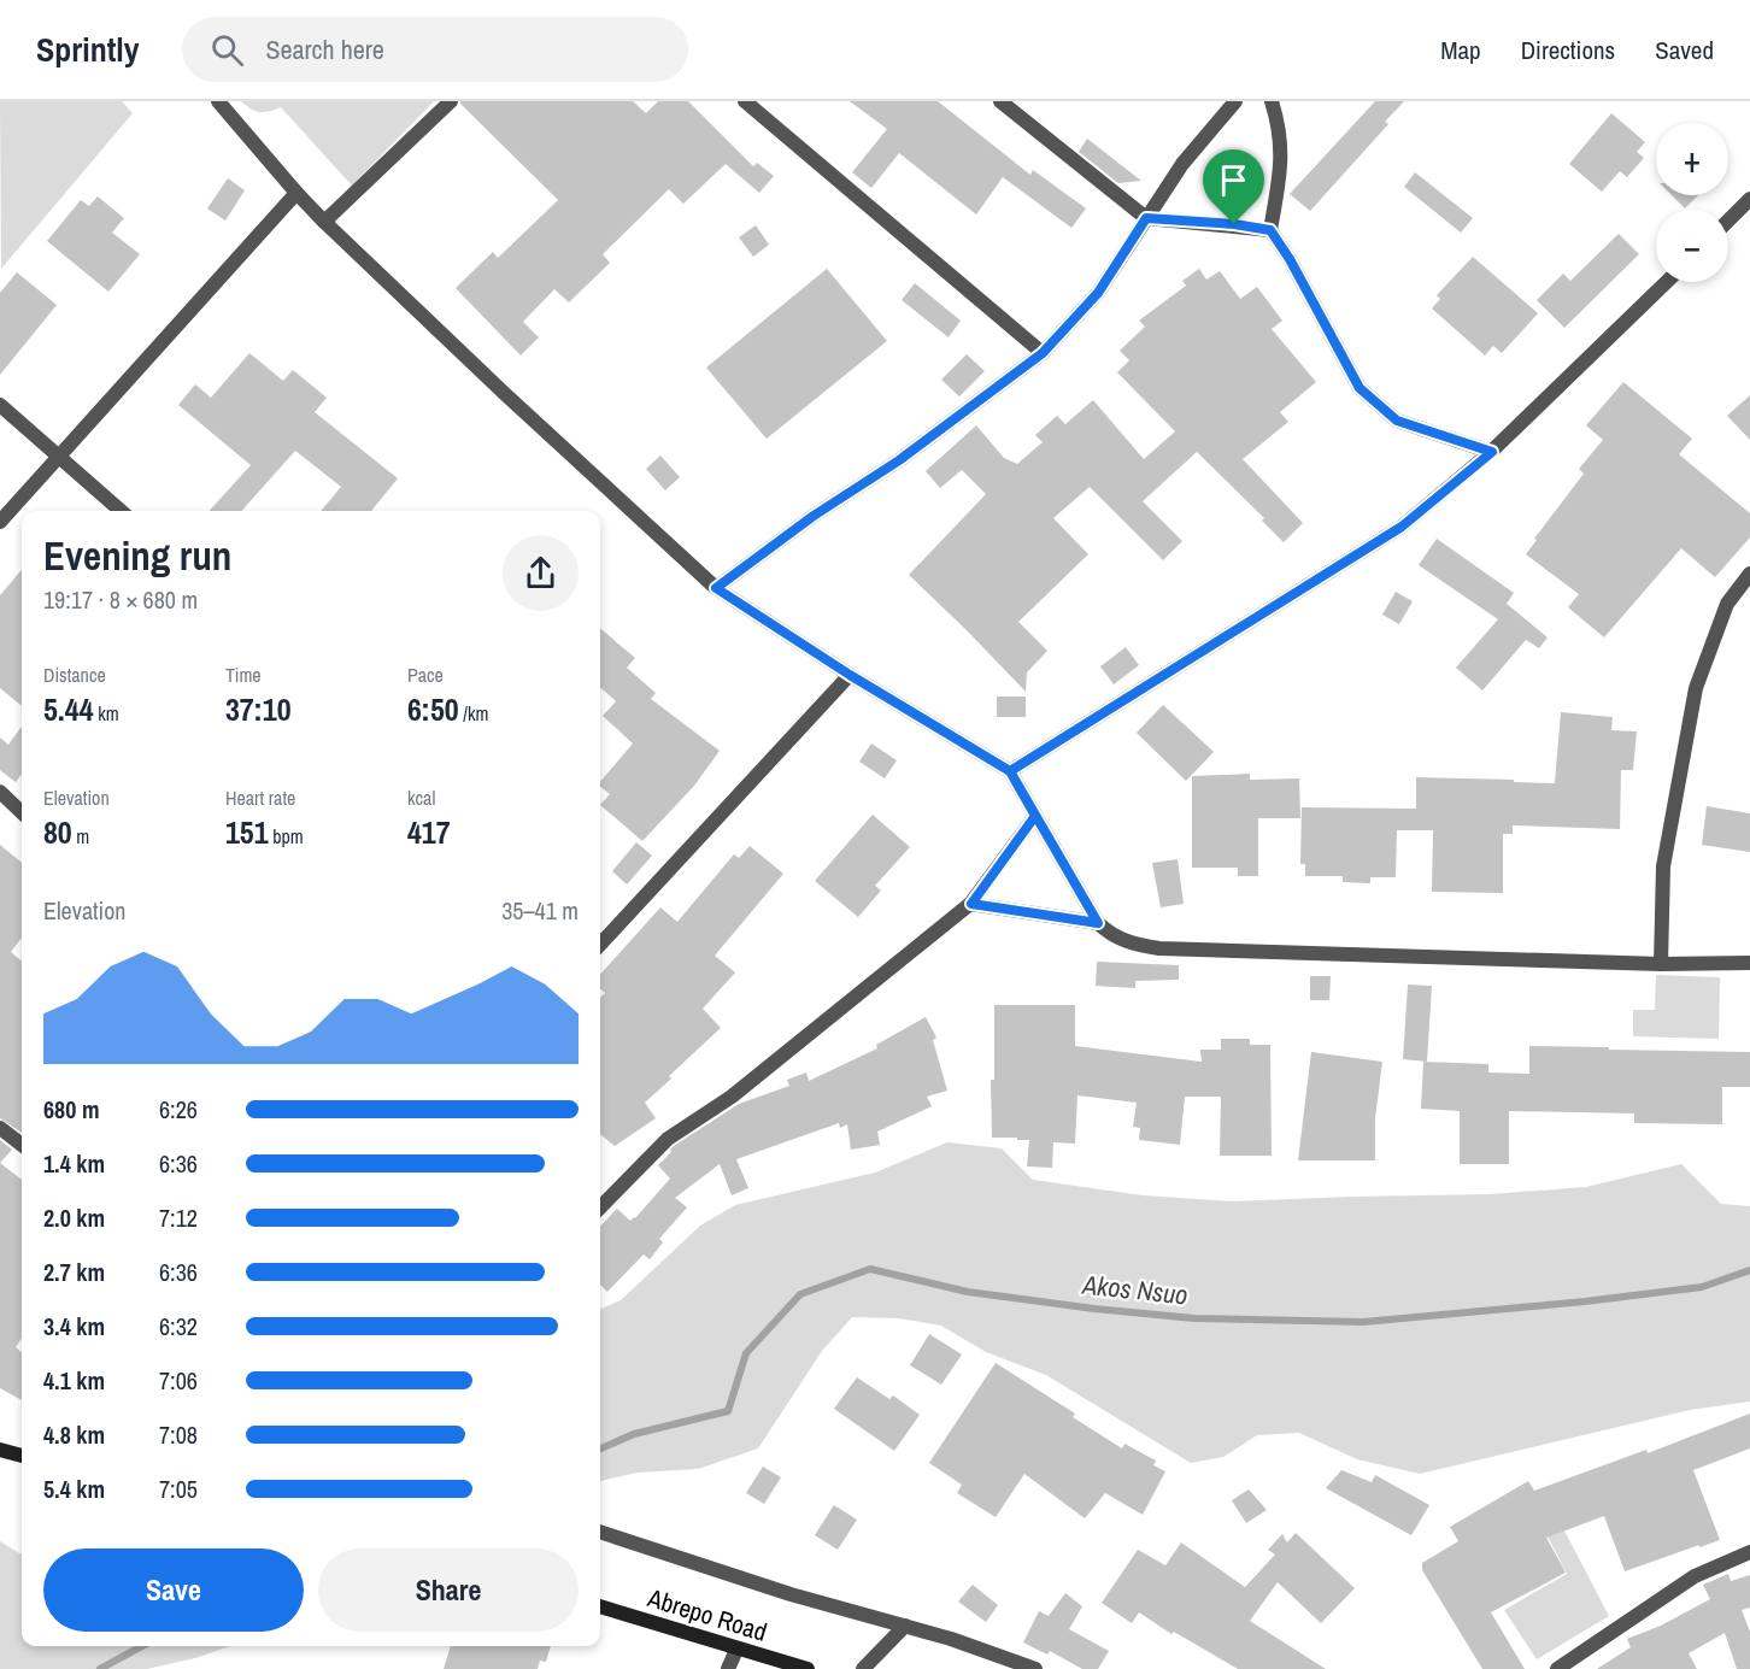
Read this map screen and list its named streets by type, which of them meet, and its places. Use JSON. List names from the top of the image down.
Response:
{
  "streets": {
    "main road": ["Abrepo Road"]
  },
  "water": ["Akos Nsuo"],
  "page": {
    "header": "Sprintly",
    "search": "Search here",
    "nav": ["Map", "Directions", "Saved"],
    "map_buttons": ["+", "−"],
    "heading": ["Evening run", "19:17 · 8 × 680 m"],
    "stats": [
      ["Distance", "5.44 km"],
      ["Time", "37:10"],
      ["Pace", "6:50 /km"],
      ["Elevation", "80 m"],
      ["Heart rate", "151 bpm"],
      ["kcal", "417"]
    ],
    "chart": ["Elevation", "35–41 m"],
    "list": [
      {
        "name": "680 m",
        "note": "6:26"
      },
      {
        "name": "1.4 km",
        "note": "6:36"
      },
      {
        "name": "2.0 km",
        "note": "7:12"
      },
      {
        "name": "2.7 km",
        "note": "6:36"
      },
      {
        "name": "3.4 km",
        "note": "6:32"
      },
      {
        "name": "4.1 km",
        "note": "7:06"
      },
      {
        "name": "4.8 km",
        "note": "7:08"
      },
      {
        "name": "5.4 km",
        "note": "7:05"
      }
    ],
    "buttons": ["Save", "Share"]
  }
}
